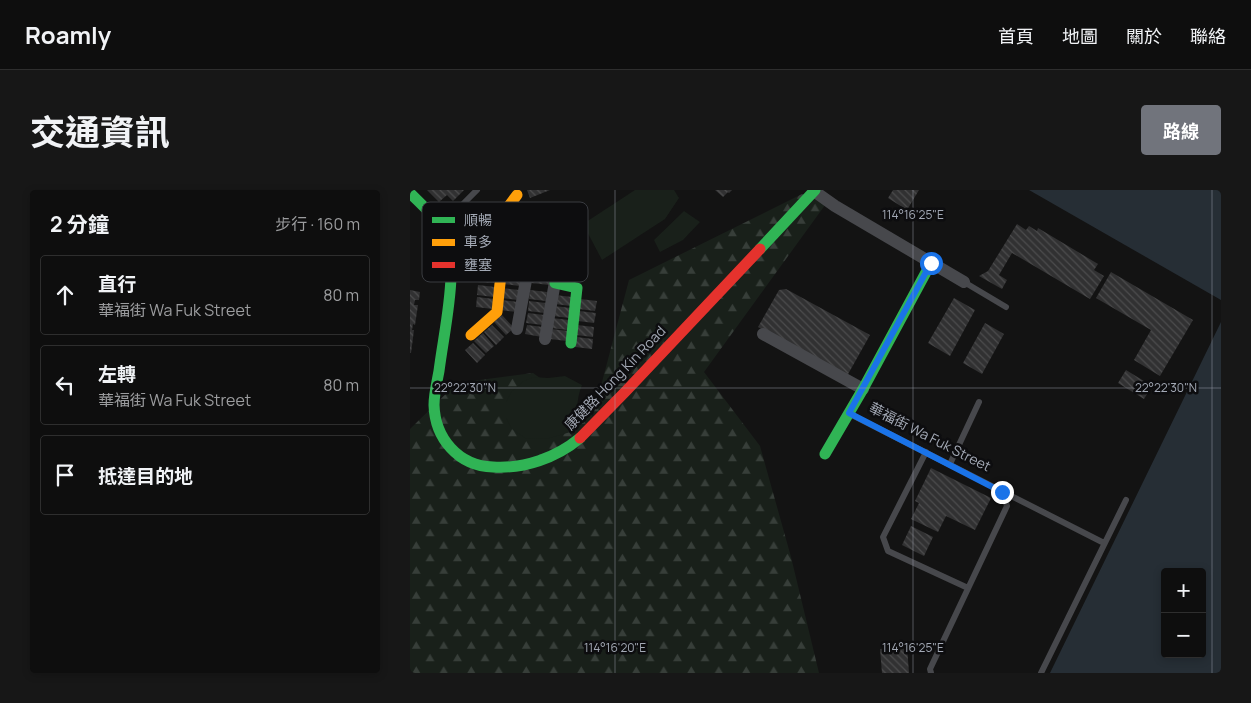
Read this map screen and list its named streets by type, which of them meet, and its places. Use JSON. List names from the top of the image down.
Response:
{
  "streets": {
    "street": ["康健路 Hong Kin Road", "華福街 Wa Fuk Street"]
  },
  "legend": ["順暢", "車多", "壅塞"],
  "page": {
    "header": "Roamly",
    "nav": [
      "首頁",
      "地圖",
      "關於",
      "聯絡"
    ],
    "title": "交通資訊",
    "buttons": "路線",
    "heading": ["2 分鐘", "步行 · 160 m"],
    "list": [
      ["直行", "華福街 Wa Fuk Street", "80 m"],
      ["左轉", "華福街 Wa Fuk Street", "80 m"],
      "抵達目的地"
    ],
    "map_buttons": ["+", "−"]
  },
  "coordinates": ["114°16'25\"E", "22°22'30\"N", "114°16'20\"E"]
}
